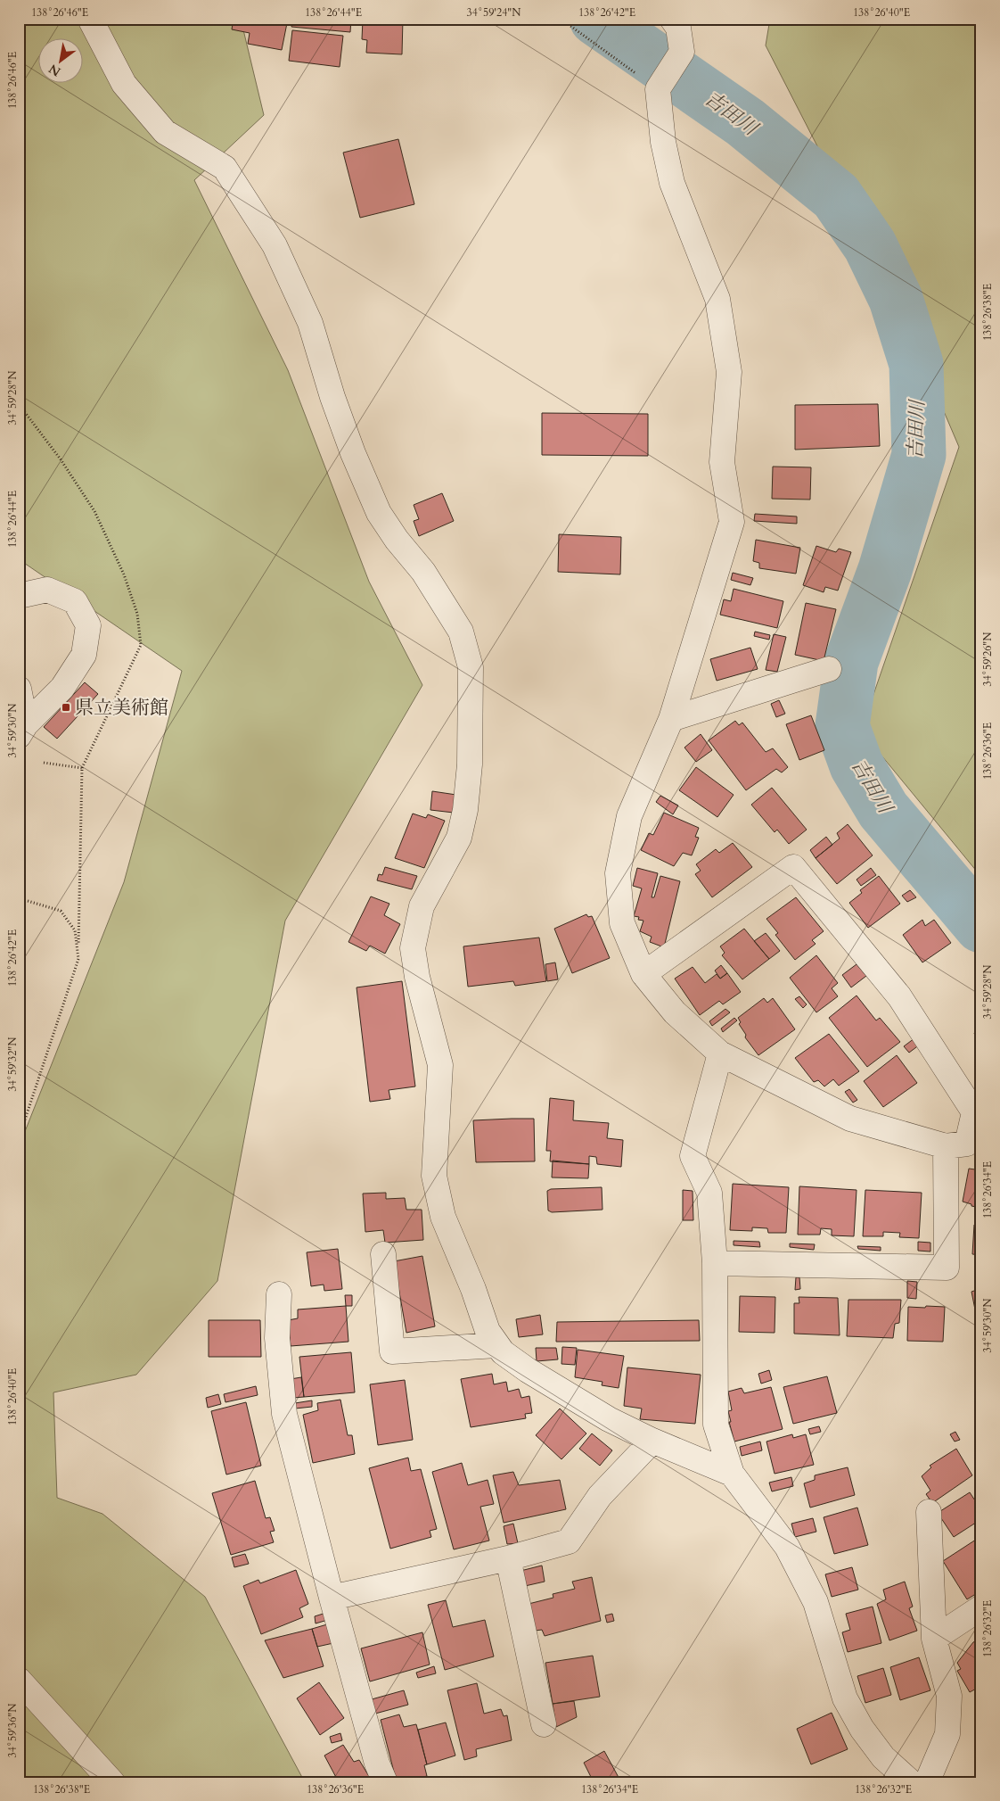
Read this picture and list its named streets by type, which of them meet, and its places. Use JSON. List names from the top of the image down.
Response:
{
  "water": ["吉田川"],
  "places": {
    "transit": ["県立美術館"]
  },
  "north": "bottom left",
  "coordinates": [
    "138°26'46\"E",
    "138°26'44\"E",
    "34°59'24\"N",
    "138°26'42\"E",
    "138°26'40\"E",
    "138°26'38\"E",
    "34°59'28\"N",
    "34°59'26\"N",
    "34°59'30\"N",
    "138°26'36\"E",
    "34°59'32\"N",
    "138°26'34\"E",
    "138°26'32\"E",
    "34°59'36\"N"
  ]
}
